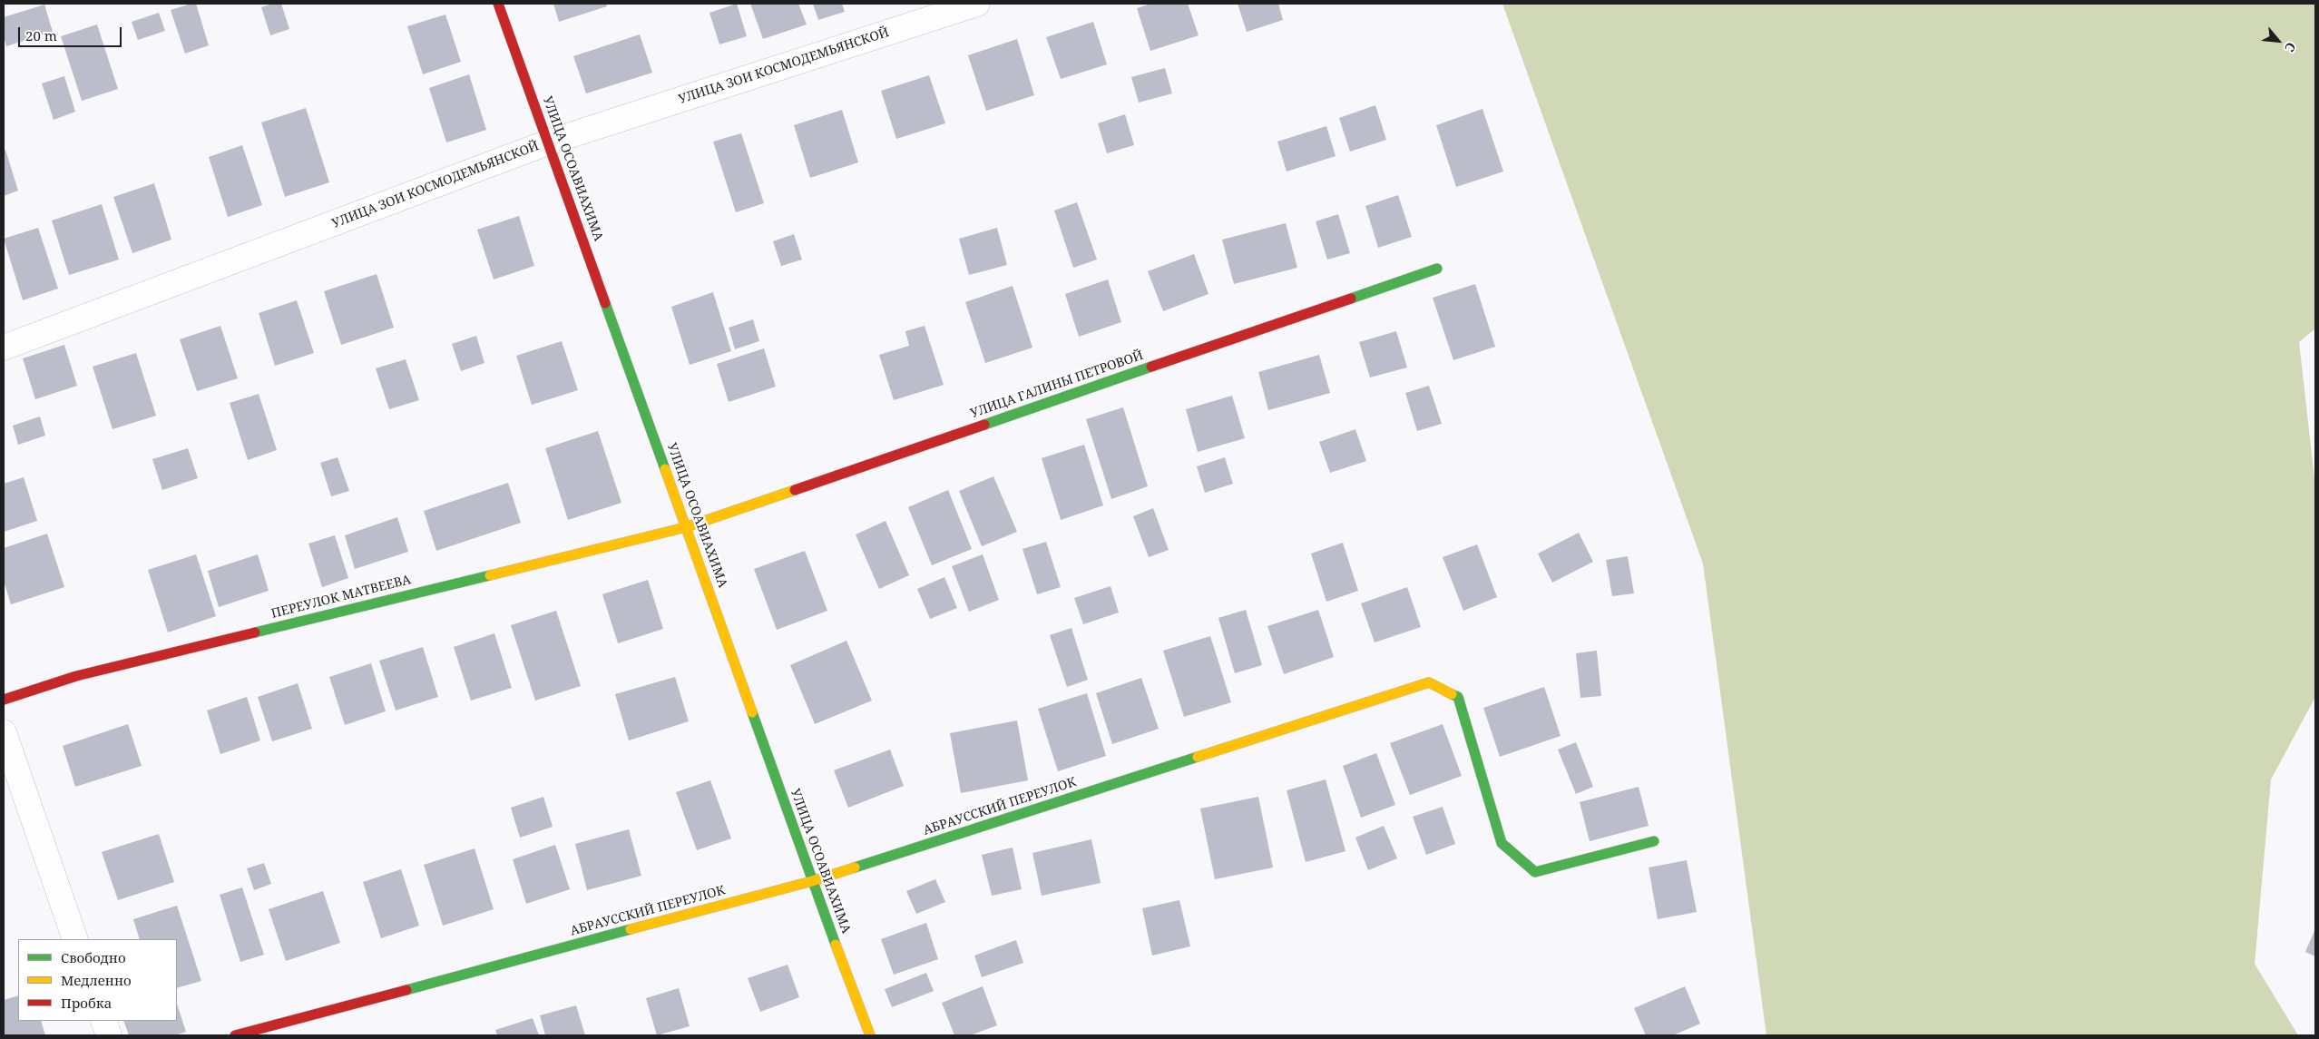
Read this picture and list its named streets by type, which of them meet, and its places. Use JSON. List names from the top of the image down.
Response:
{
  "streets": {
    "street": [
      "УЛИЦА ЗОИ КОСМОДЕМЬЯНСКОЙ",
      "УЛИЦА ОСОАВИАХИМА",
      "УЛИЦА ГАЛИНЫ ПЕТРОВОЙ",
      "ПЕРЕУЛОК МАТВЕЕВА",
      "АБРАУССКИЙ ПЕРЕУЛОК"
    ]
  },
  "crossings": [
    ["УЛИЦА ЗОИ КОСМОДЕМЬЯНСКОЙ", "УЛИЦА ОСОАВИАХИМА"],
    ["УЛИЦА ОСОАВИАХИМА", "УЛИЦА ГАЛИНЫ ПЕТРОВОЙ"],
    ["УЛИЦА ОСОАВИАХИМА", "ПЕРЕУЛОК МАТВЕЕВА"],
    ["УЛИЦА ОСОАВИАХИМА", "АБРАУССКИЙ ПЕРЕУЛОК"],
    ["УЛИЦА ГАЛИНЫ ПЕТРОВОЙ", "ПЕРЕУЛОК МАТВЕЕВА"]
  ],
  "legend": ["Свободно", "Медленно", "Пробка"],
  "scale_bar": "20 m",
  "north": "bottom right"
}
